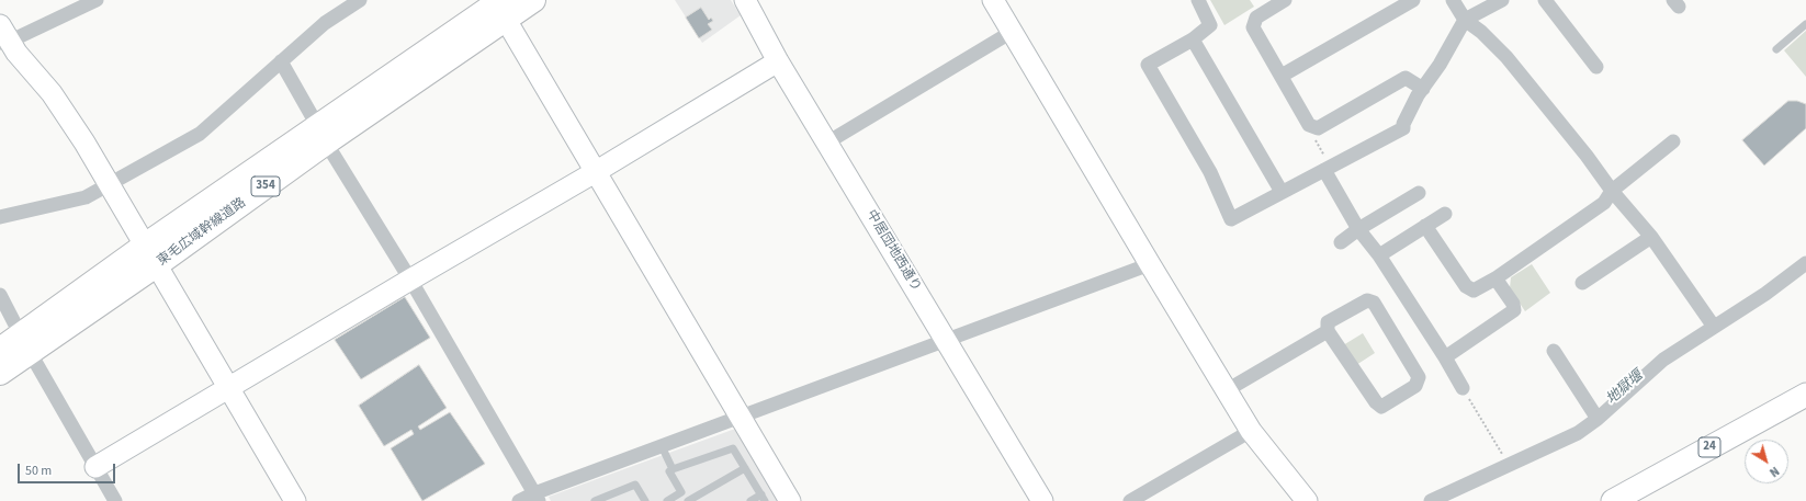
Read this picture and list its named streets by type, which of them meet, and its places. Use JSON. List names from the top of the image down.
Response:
{
  "streets": {
    "highway": ["354", "東毛広域幹線道路"],
    "main road": ["24"],
    "street": ["中居団地西通り"]
  },
  "water": ["地獄堰"],
  "scale_bar": "50 m",
  "north": "bottom right"
}
